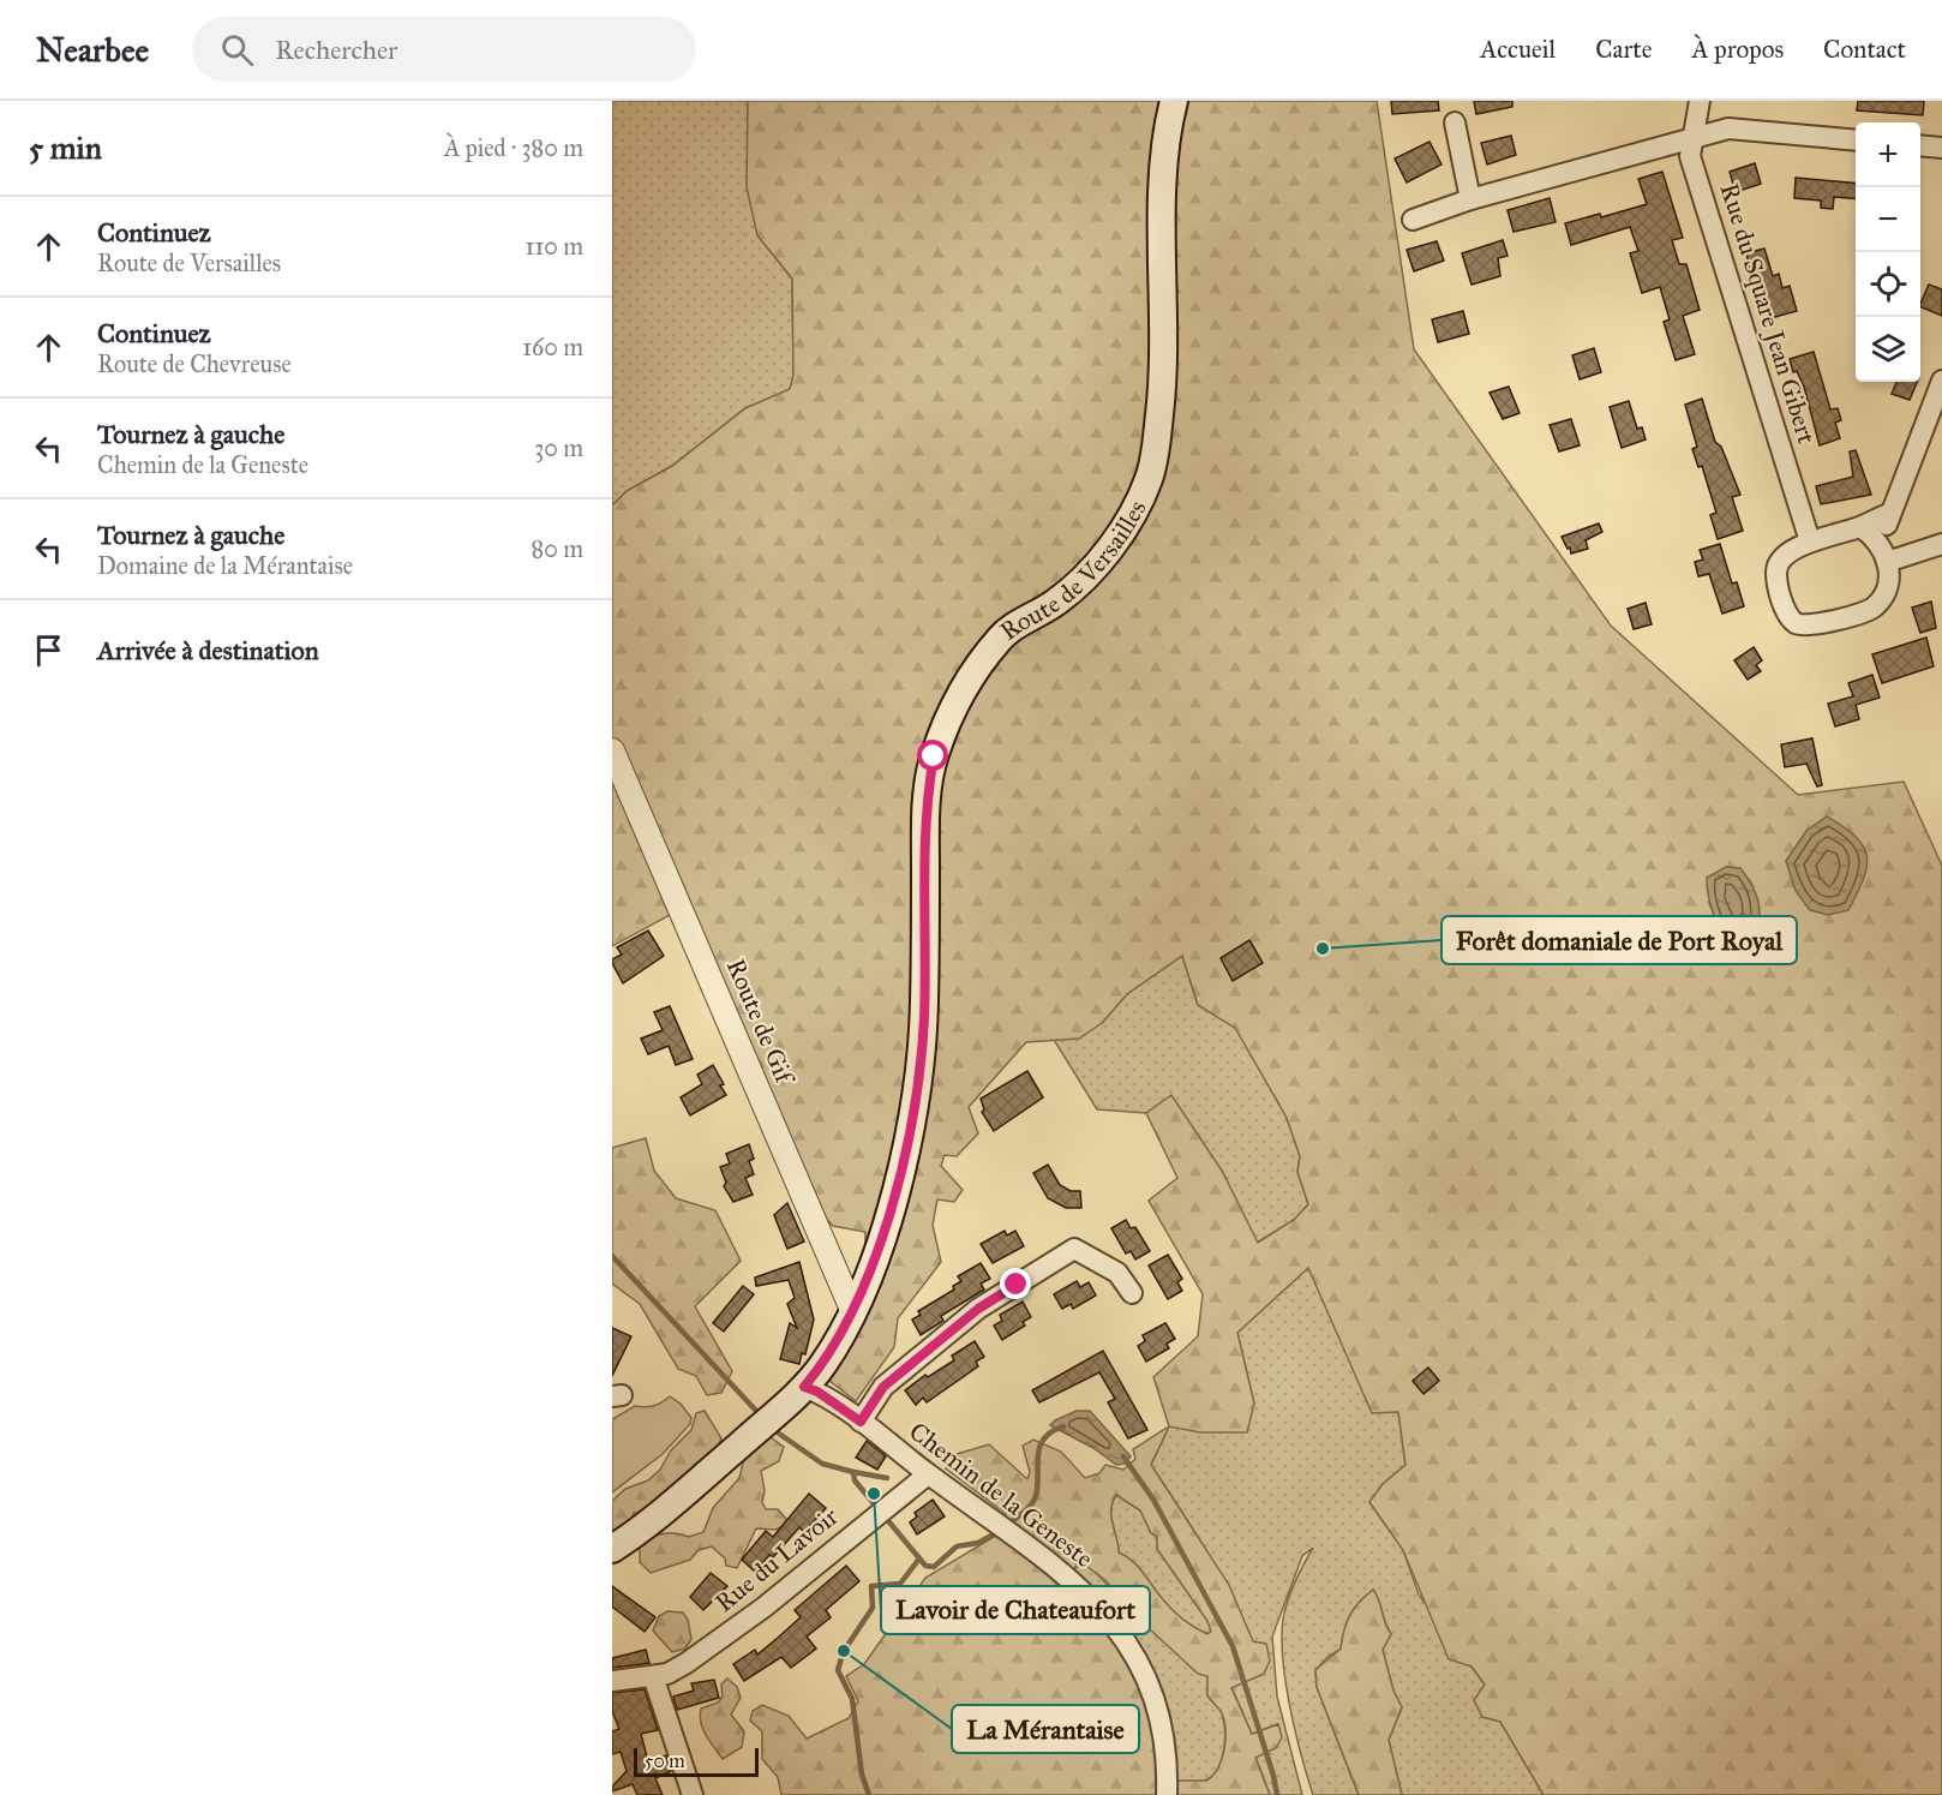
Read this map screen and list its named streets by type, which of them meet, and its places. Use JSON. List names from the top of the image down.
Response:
{
  "streets": {
    "main road": ["Route de Versailles"],
    "street": [
      "Rue du Square Jean Gibert",
      "Route de Gif",
      "Chemin de la Geneste",
      "Rue du Lavoir"
    ]
  },
  "crossings": [
    ["Route de Versailles", "Route de Gif"],
    ["Route de Versailles", "Chemin de la Geneste"],
    ["Chemin de la Geneste", "Rue du Lavoir"]
  ],
  "places": ["Forêt domaniale de Port Royal", "Lavoir de Chateaufort", "La Mérantaise"],
  "scale_bar": "50 m",
  "page": {
    "header": "Nearbee",
    "search": "Rechercher",
    "nav": [
      "Accueil",
      "Carte",
      "À propos",
      "Contact"
    ],
    "heading": ["5 min", "À pied · 380 m"],
    "map_buttons": ["+", "−"],
    "list": [
      ["Continuez", "Route de Versailles", "110 m"],
      ["Continuez", "Route de Chevreuse", "160 m"],
      ["Tournez à gauche", "Chemin de la Geneste", "30 m"],
      ["Tournez à gauche", "Domaine de la Mérantaise", "80 m"],
      "Arrivée à destination"
    ],
    "scale": "50 m"
  }
}
